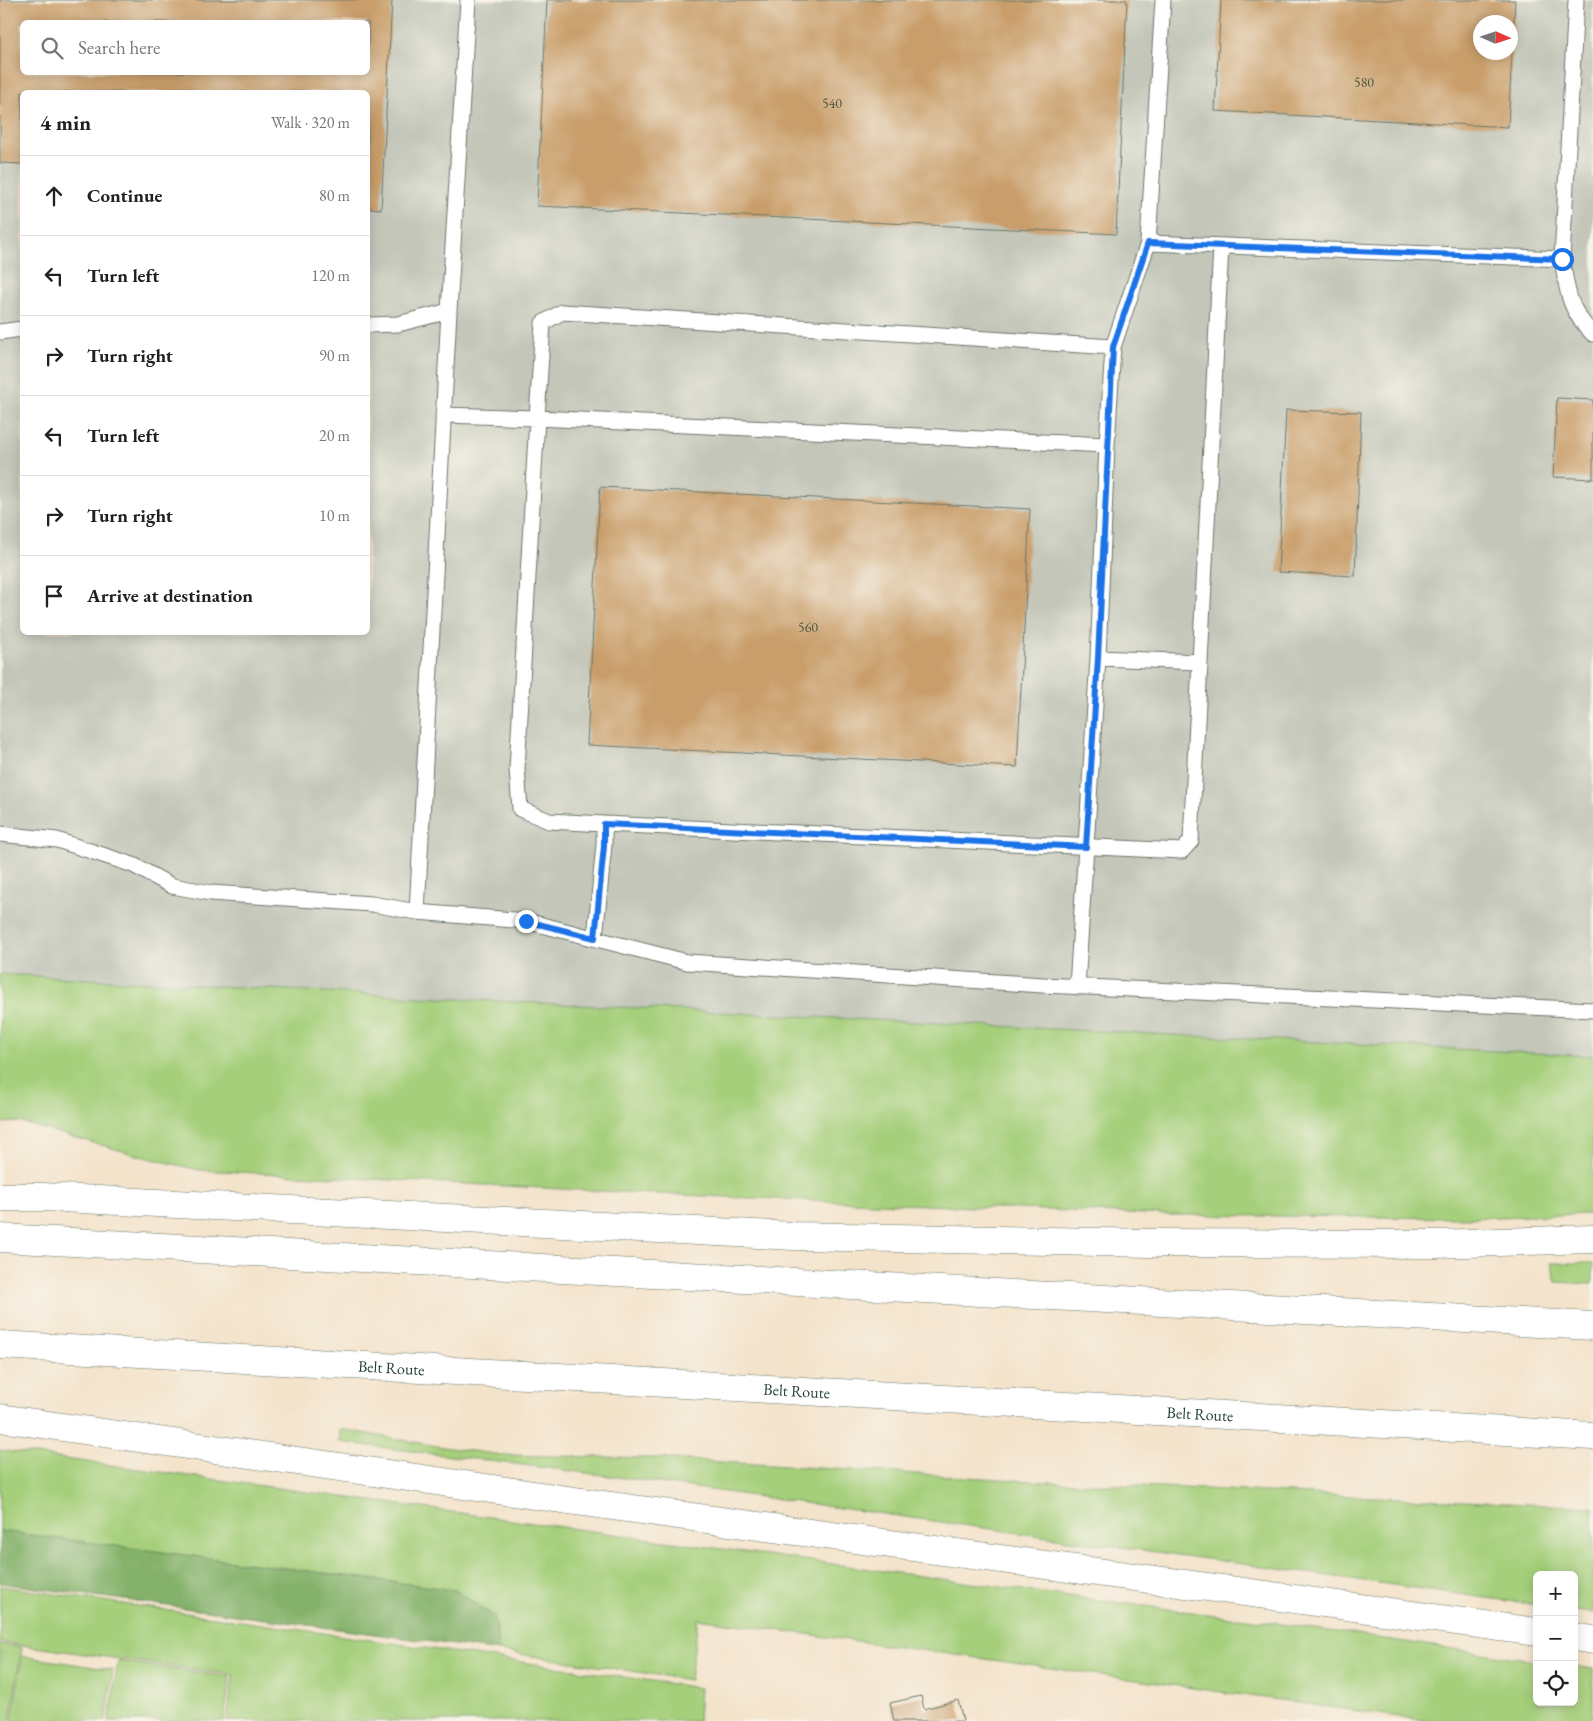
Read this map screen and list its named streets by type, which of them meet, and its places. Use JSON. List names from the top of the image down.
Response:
{
  "streets": {
    "highway": ["Belt Route"]
  },
  "house_numbers": ["580", "540", "560"],
  "north": "right",
  "page": {
    "search": "Search here",
    "heading": ["4 min", "Walk · 320 m"],
    "list": [
      ["Continue", "80 m"],
      ["Turn left", "120 m"],
      ["Turn right", "90 m"],
      ["Turn left", "20 m"],
      ["Turn right", "10 m"],
      "Arrive at destination"
    ],
    "map_buttons": ["+", "−"]
  }
}
